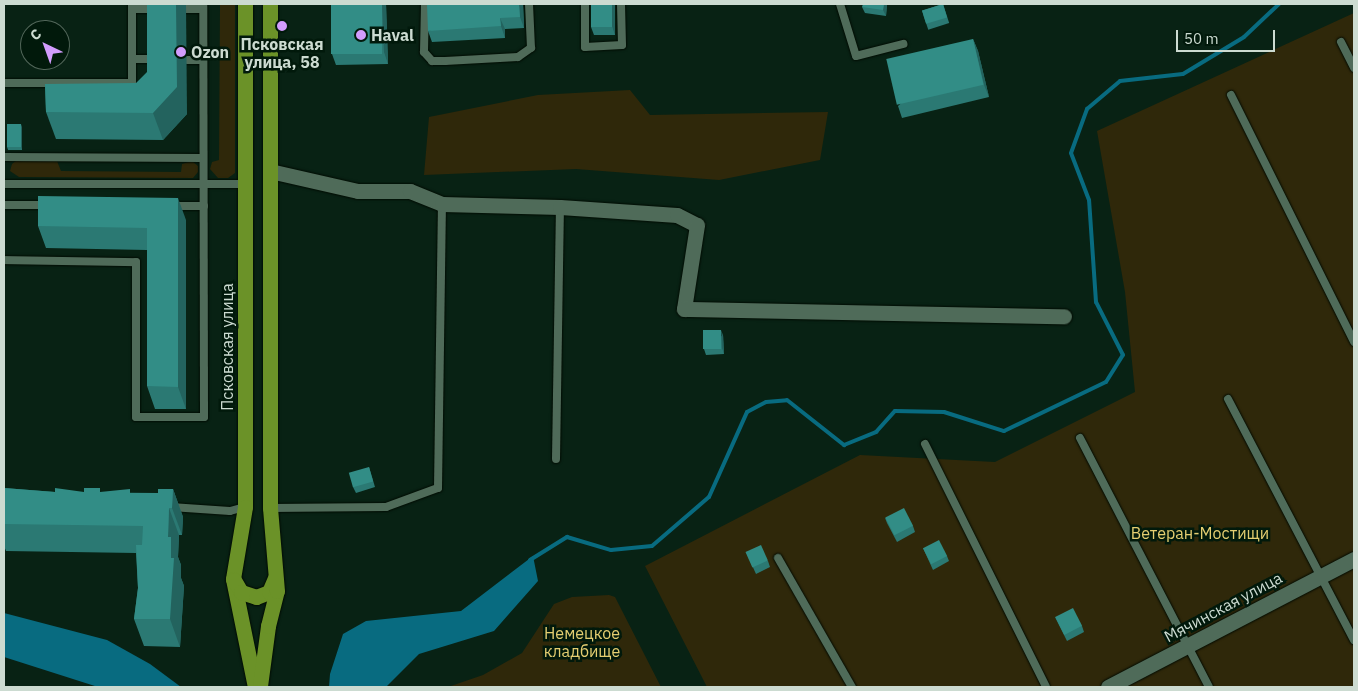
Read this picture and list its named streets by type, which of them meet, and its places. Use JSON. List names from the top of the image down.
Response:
{
  "streets": {
    "main road": ["Псковская улица"],
    "street": ["Мячинская улица"]
  },
  "parks": ["Ветеран-Мостищи", "Немецкое кладбище"],
  "places": ["Псковская улица, 58", "Haval", "Ozon"],
  "scale_bar": "50 m",
  "north": "top left"
}
